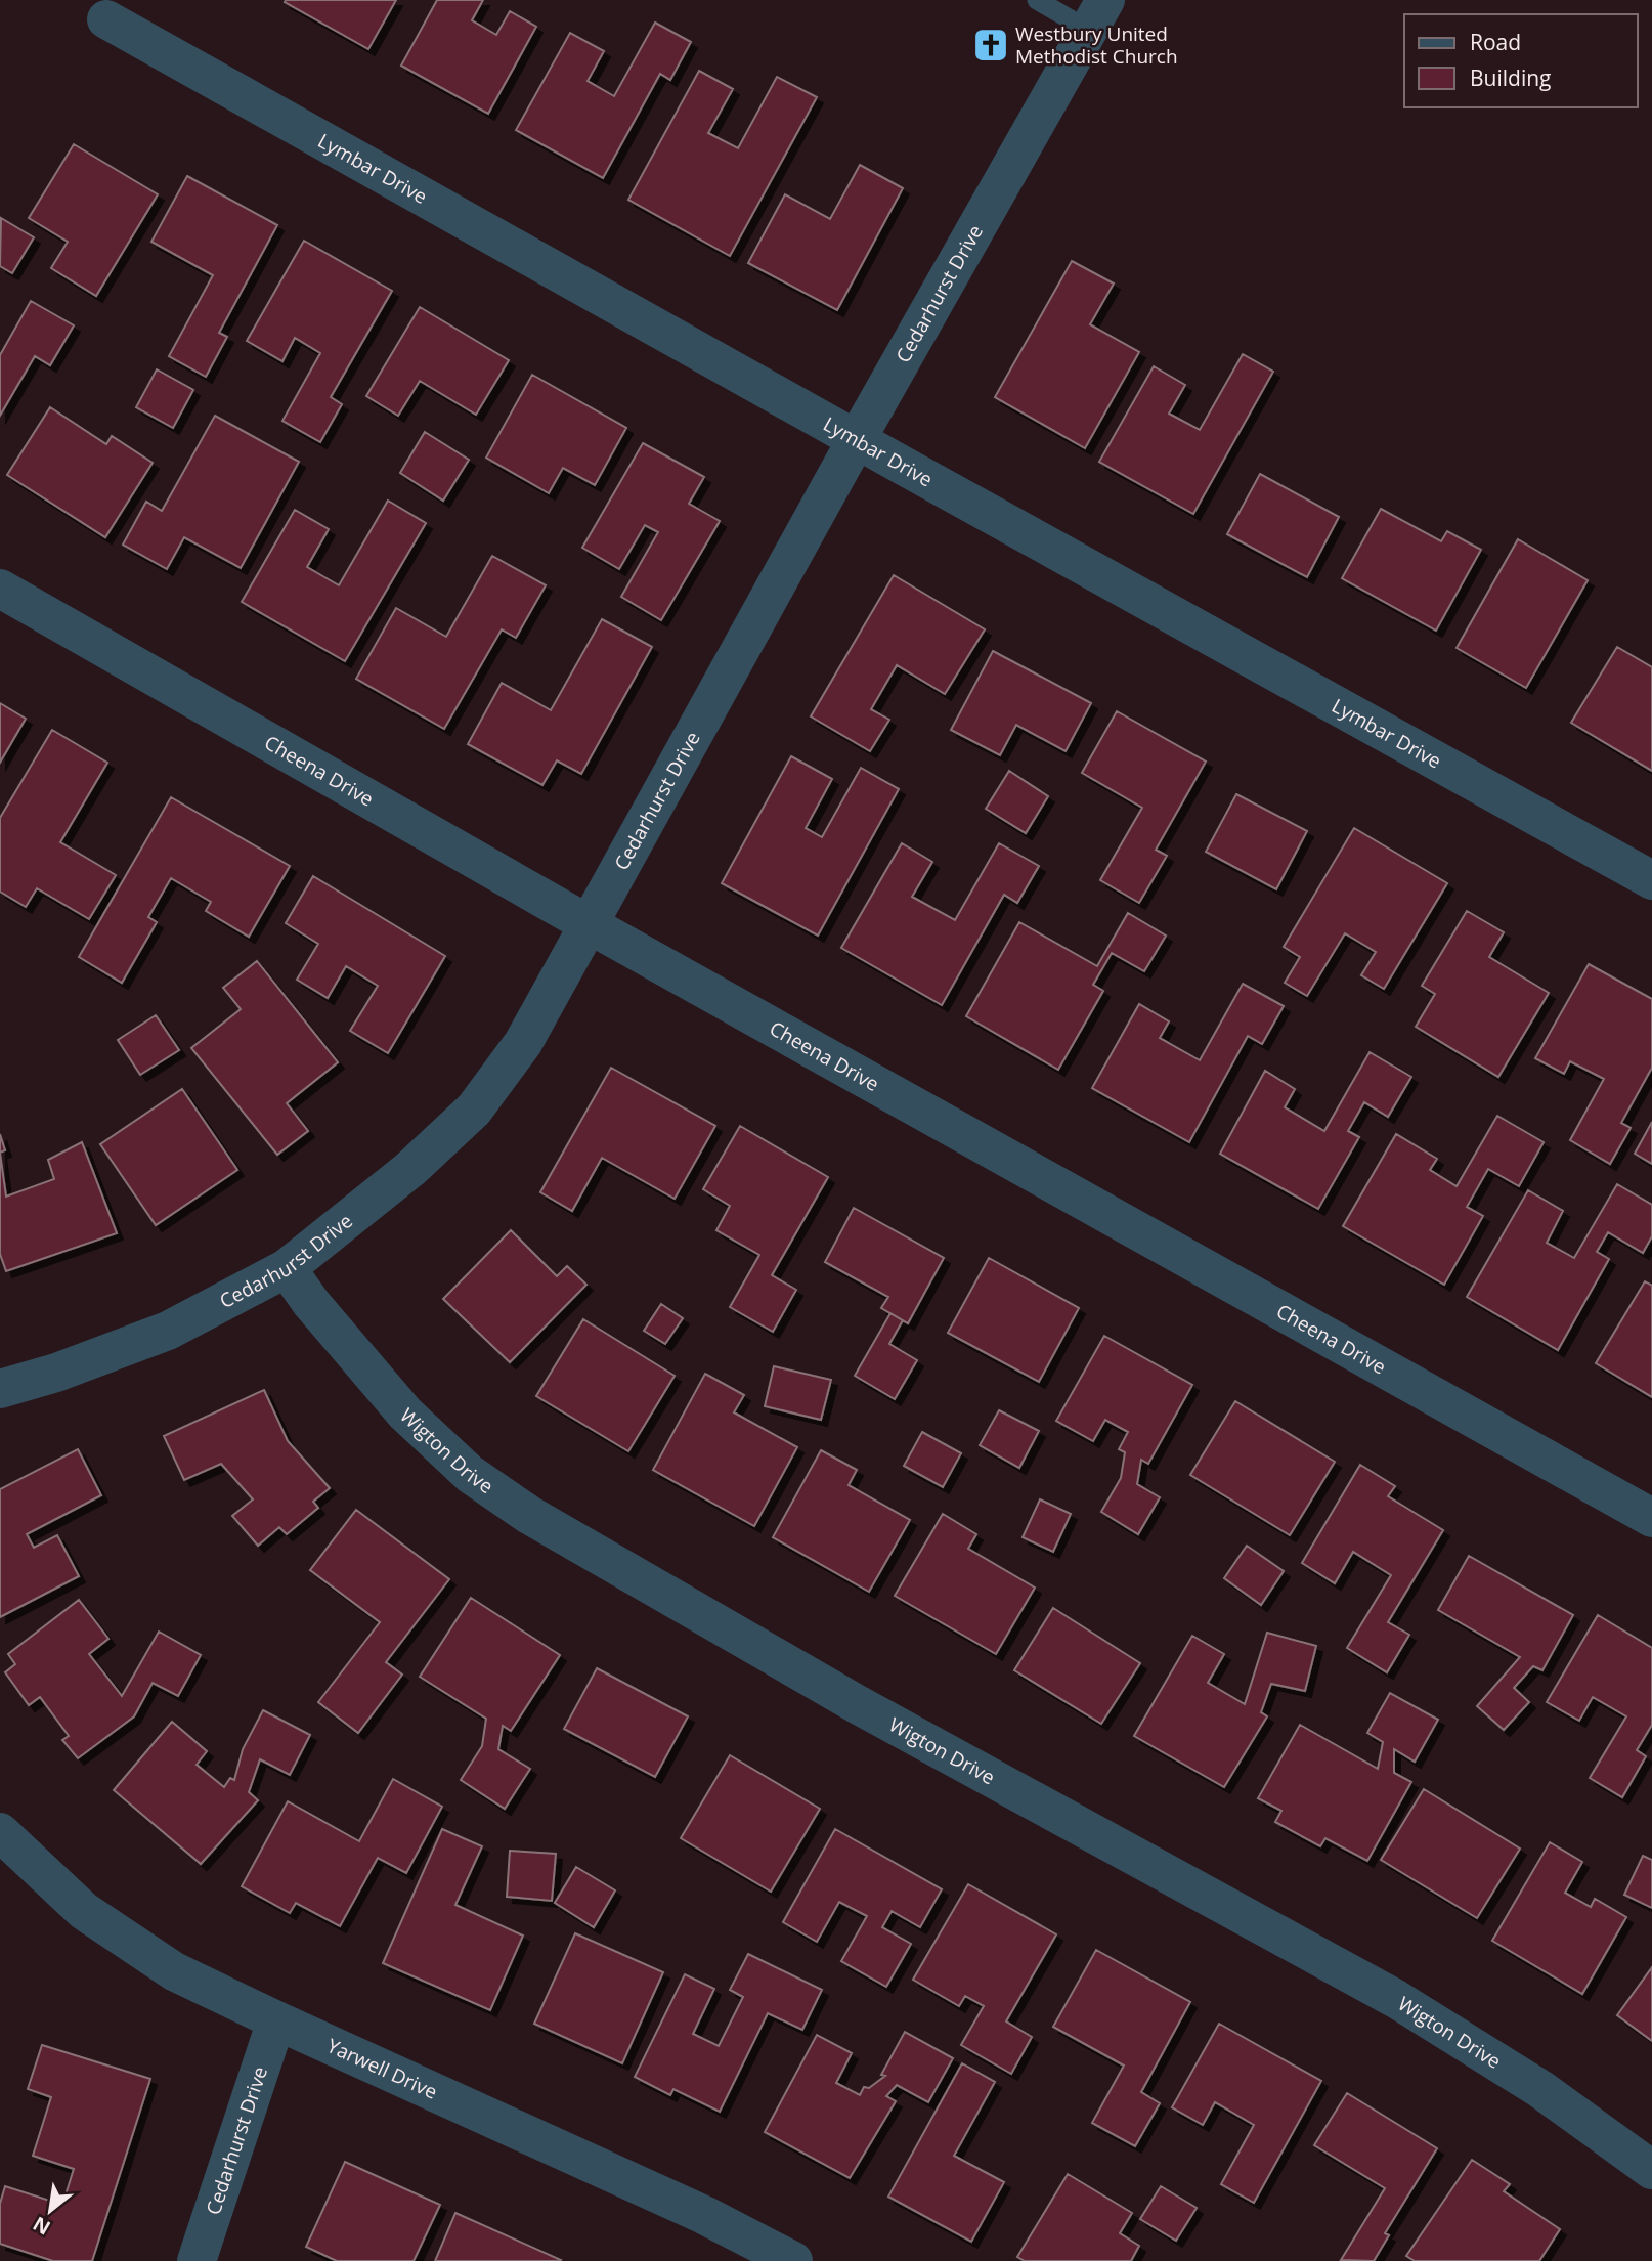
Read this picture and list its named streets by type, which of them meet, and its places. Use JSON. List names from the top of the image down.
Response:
{
  "streets": {
    "street": [
      "Lymbar Drive",
      "Cedarhurst Drive",
      "Cheena Drive",
      "Wigton Drive",
      "Yarwell Drive"
    ]
  },
  "crossings": [
    ["Lymbar Drive", "Cedarhurst Drive"],
    ["Cedarhurst Drive", "Cheena Drive"],
    ["Cedarhurst Drive", "Wigton Drive"],
    ["Cedarhurst Drive", "Yarwell Drive"]
  ],
  "places": {
    "church": ["Westbury United Methodist Church"]
  },
  "legend": ["Road", "Building"],
  "north": "bottom left"
}
